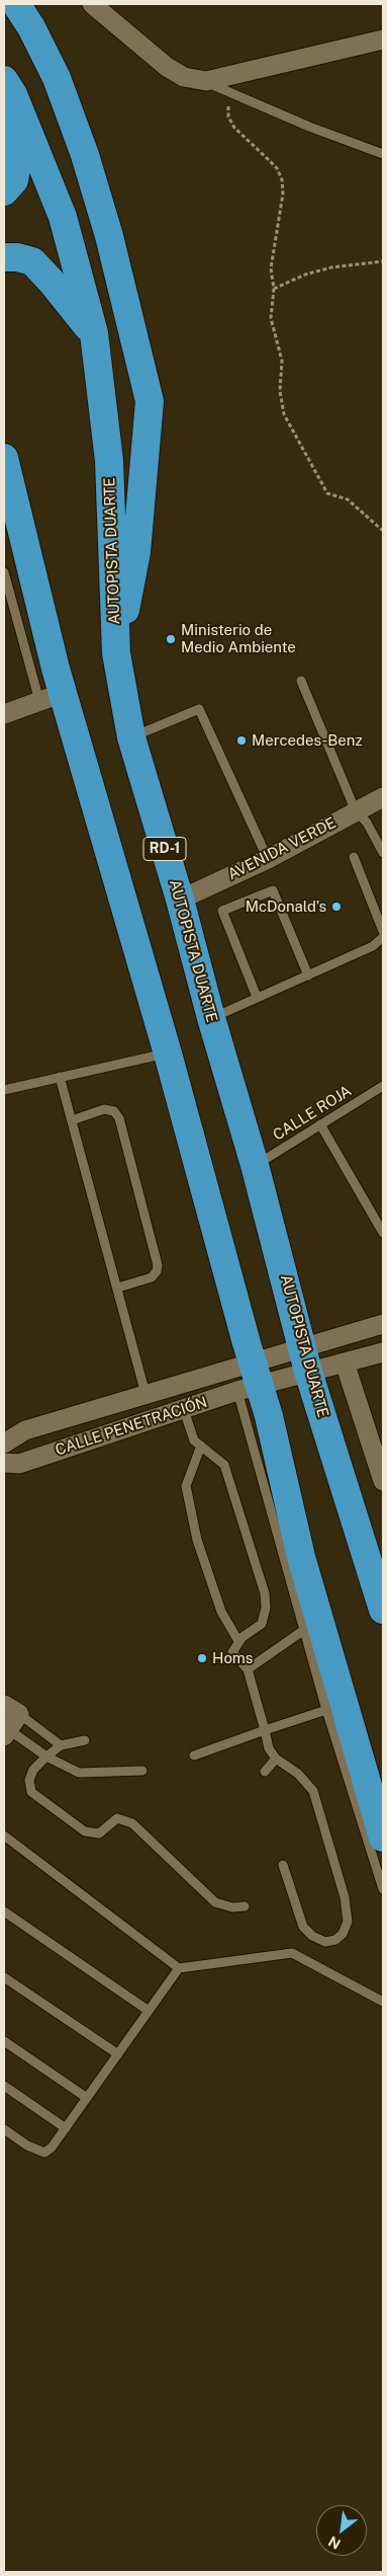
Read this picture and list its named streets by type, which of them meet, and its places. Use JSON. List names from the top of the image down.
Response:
{
  "streets": {
    "highway": ["AUTOPISTA DUARTE", "RD-1"],
    "street": ["AVENIDA VERDE", "CALLE PENETRACIÓN"],
    "lane": ["CALLE ROJA"]
  },
  "crossings": [
    ["AUTOPISTA DUARTE", "AVENIDA VERDE"],
    ["AUTOPISTA DUARTE", "CALLE ROJA"]
  ],
  "places": [
    "Ministerio de Medio Ambiente",
    "Mercedes-Benz",
    "McDonald's",
    "Homs"
  ],
  "north": "bottom left"
}
